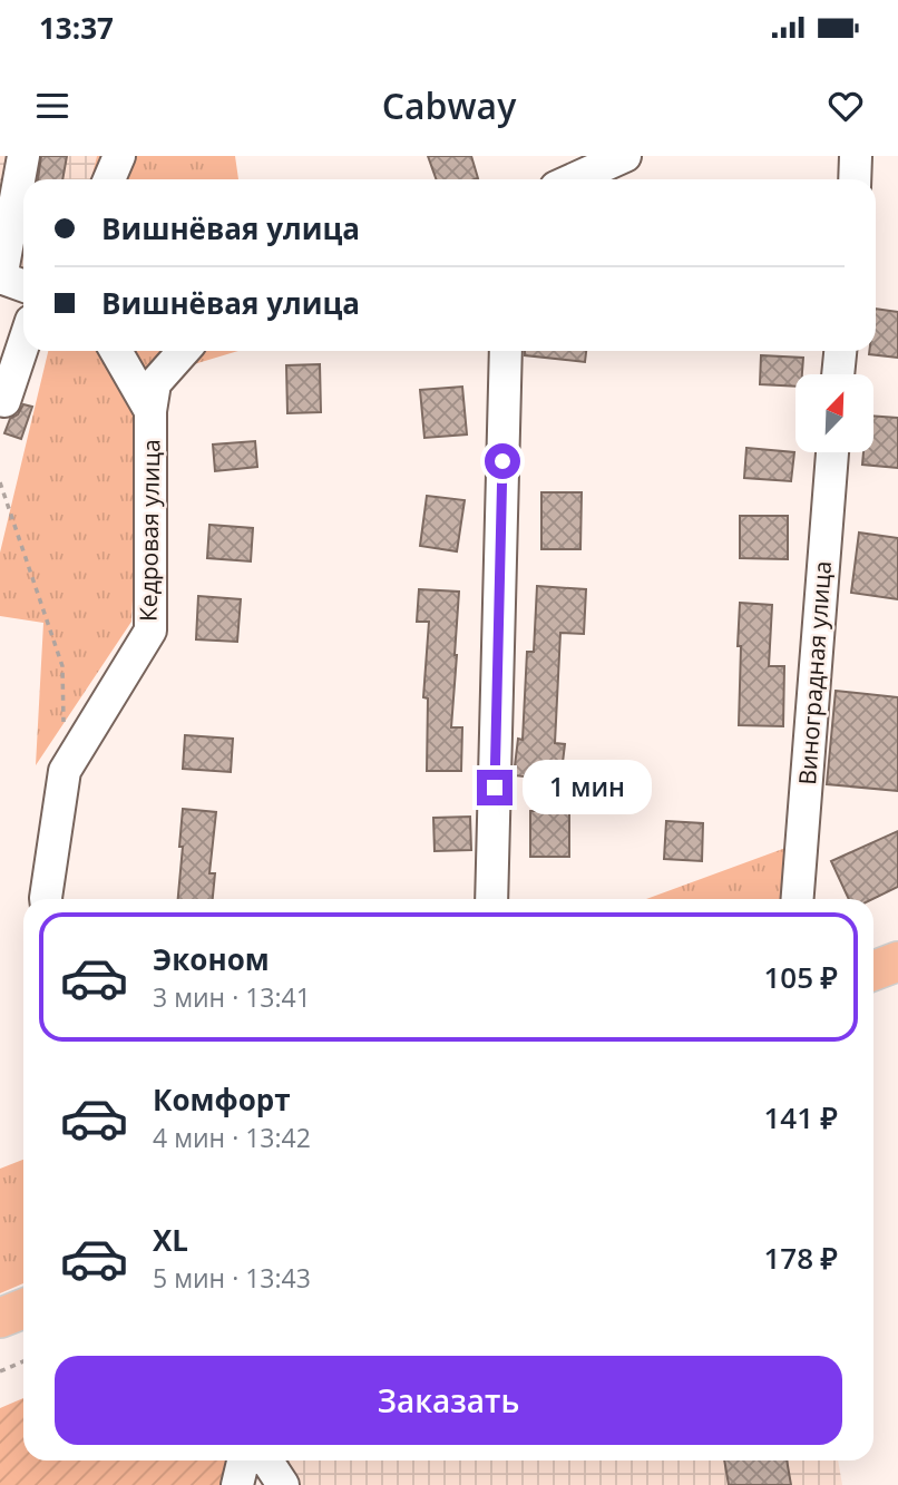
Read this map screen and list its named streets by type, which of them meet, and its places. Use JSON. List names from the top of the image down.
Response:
{
  "streets": {
    "street": ["Кедровая улица", "Виноградная улица"]
  },
  "north": "top right",
  "page": {
    "status": "13:37",
    "header": "Cabway",
    "banner": ["Вишнёвая улица", "Вишнёвая улица"],
    "bubble": "1 мин",
    "list": [
      {
        "name": "Эконом",
        "note": "3 мин · 13:41",
        "value": "105 ₽"
      },
      {
        "name": "Комфорт",
        "note": "4 мин · 13:42",
        "value": "141 ₽"
      },
      {
        "name": "XL",
        "note": "5 мин · 13:43",
        "value": "178 ₽"
      }
    ],
    "buttons": "Заказать"
  }
}
